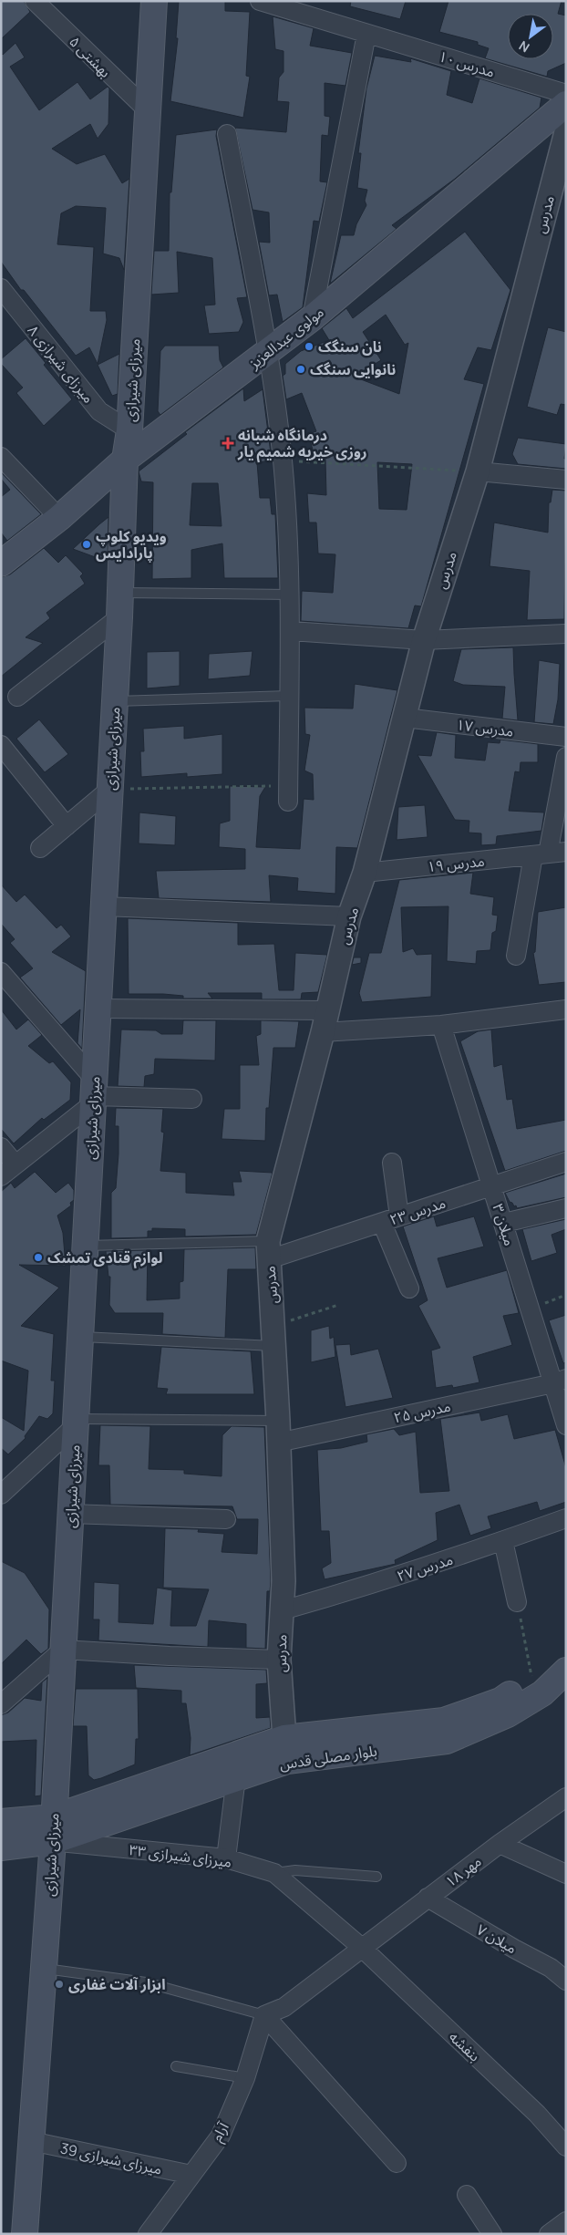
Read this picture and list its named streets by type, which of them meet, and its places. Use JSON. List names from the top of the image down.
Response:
{
  "streets": {
    "main road": ["مولوی عبدالعزیز", "میرزای شیرازی", "بلوار مصلی قدس"],
    "street": [
      "بهشتی ۵",
      "مدرس ۱۰",
      "مدرس",
      "میرزای شیرازی ۸",
      "مدرس ۱۷",
      "مدرس ۱۹",
      "مدرس ۲۳",
      "میلان ۳",
      "مدرس ۲۵",
      "مدرس ۲۷",
      "میرزای شیرازی ۳۳",
      "مهر ۱۸",
      "میلان ۷",
      "بنفشه",
      "آرام",
      "میرزای شیرازی 39"
    ]
  },
  "crossings": [
    ["بهشتی ۵", "میرزای شیرازی"],
    ["مدرس", "مدرس ۱۷"],
    ["مدرس", "مدرس ۱۹"],
    ["مدرس", "مدرس ۲۳"],
    ["مدرس", "مدرس ۲۵"],
    ["مدرس", "مدرس ۲۷"],
    ["مدرس", "بلوار مصلی قدس"],
    ["مولوی عبدالعزیز", "میرزای شیرازی"],
    ["میرزای شیرازی ۸", "میرزای شیرازی"],
    ["میرزای شیرازی", "بلوار مصلی قدس"],
    ["میرزای شیرازی", "میرزای شیرازی ۳۳"],
    ["میرزای شیرازی", "میرزای شیرازی 39"],
    ["مدرس ۲۳", "میلان ۳"],
    ["میلان ۳", "مدرس ۲۵"],
    ["بلوار مصلی قدس", "میرزای شیرازی ۳۳"],
    ["میرزای شیرازی ۳۳", "مهر ۱۸"],
    ["میرزای شیرازی ۳۳", "بنفشه"],
    ["مهر ۱۸", "میلان ۷"],
    ["مهر ۱۸", "بنفشه"],
    ["مهر ۱۸", "آرام"],
    ["آرام", "میرزای شیرازی 39"]
  ],
  "places": {
    "other": [
      "نان سنگک",
      "نانوایی سنگک",
      "ویدیو کلوپ پارادایس",
      "لوازم قنادی تمشک",
      "ابزار آلات غفاری"
    ],
    "health": ["درمانگاه شبانه روزی خیریه شمیم یار"]
  },
  "north": "bottom left"
}
